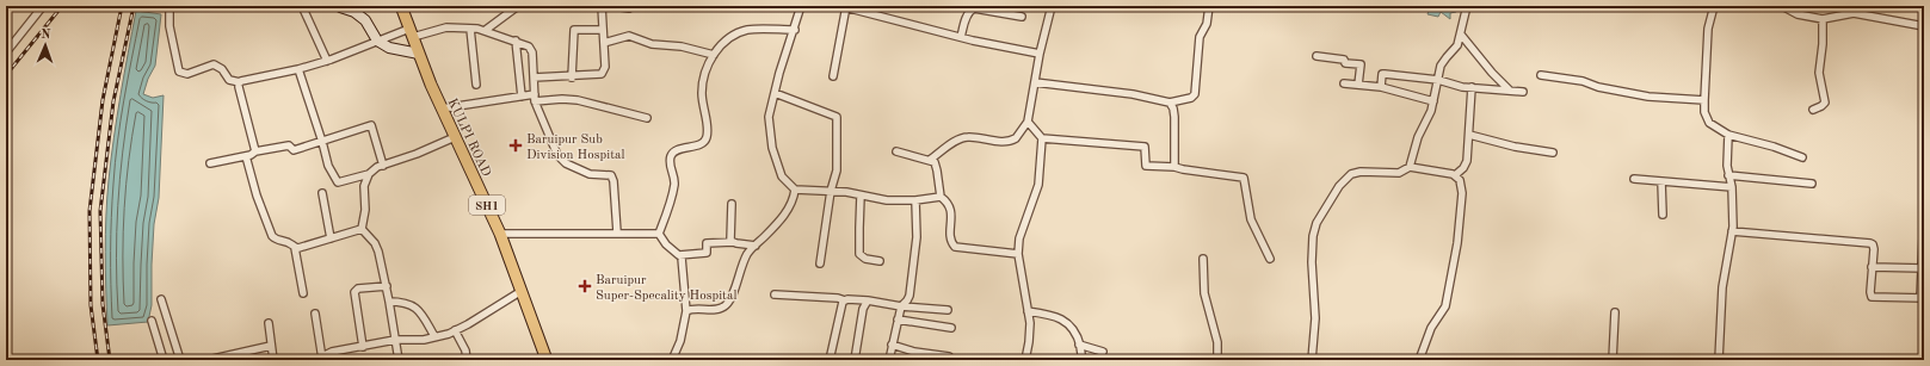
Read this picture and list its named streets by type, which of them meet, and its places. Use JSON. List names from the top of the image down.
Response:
{
  "streets": {
    "main road": ["KULPI ROAD", "SH1"]
  },
  "places": {
    "health": ["Baruipur Sub Division Hospital", "Baruipur Super-Specality Hospital"]
  },
  "north": "top"
}
